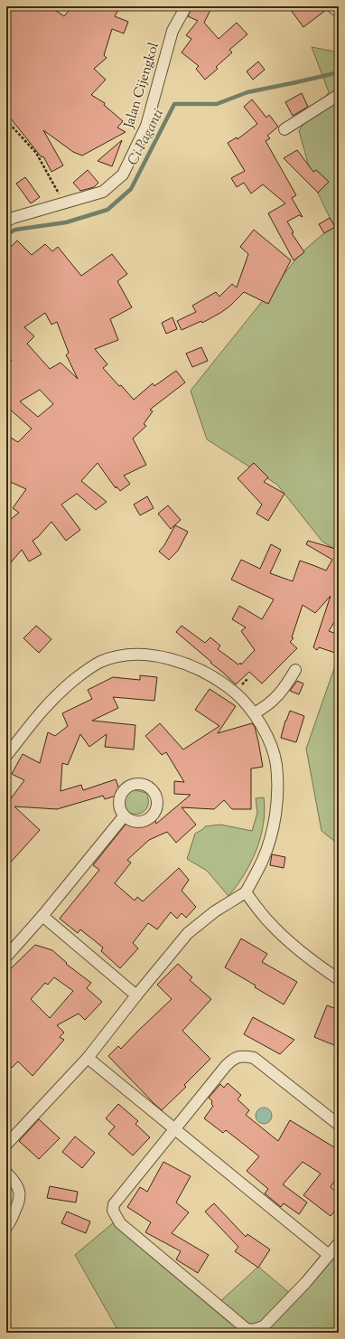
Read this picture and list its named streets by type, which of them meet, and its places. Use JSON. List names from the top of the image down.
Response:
{
  "streets": {
    "street": ["Jalan Cijengkol"]
  },
  "water": ["Ci Paganti"]
}
